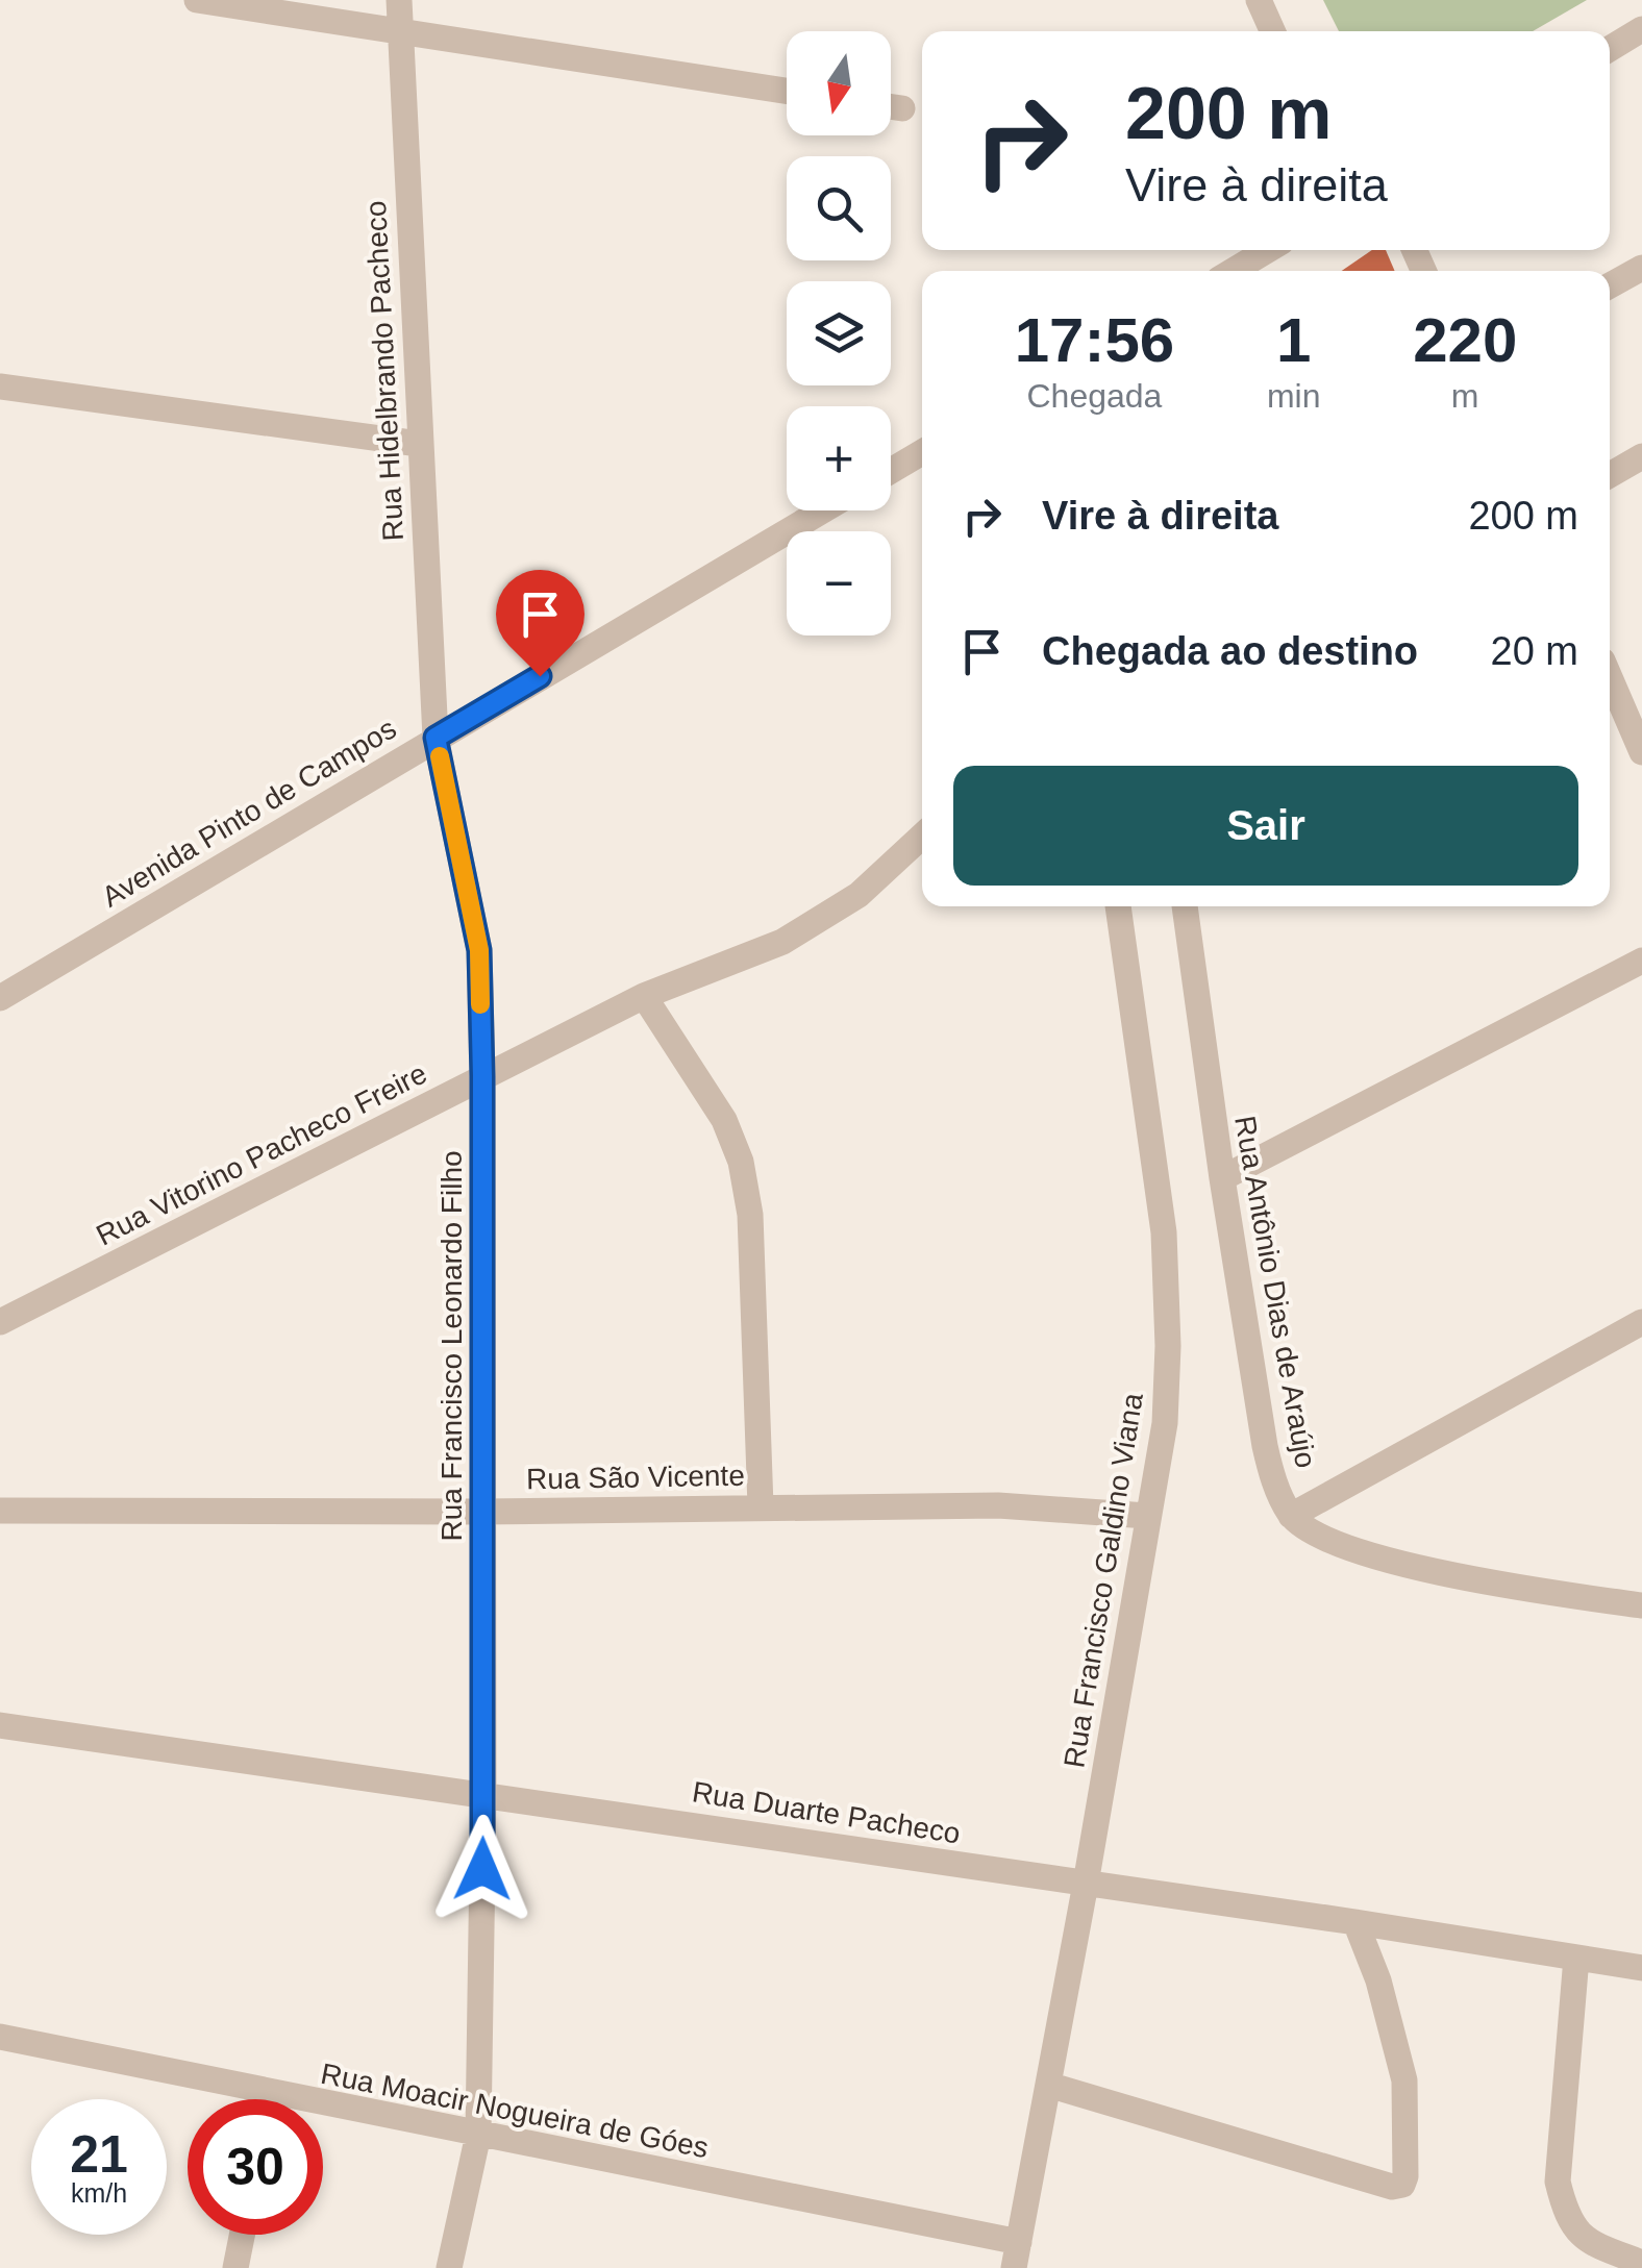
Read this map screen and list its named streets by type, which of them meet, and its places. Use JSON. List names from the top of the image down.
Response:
{
  "streets": {
    "street": [
      "Rua Hidelbrando Pacheco",
      "Avenida Pinto de Campos",
      "Rua Vitorino Pacheco Freire",
      "Rua Antônio Dias de Araújo",
      "Rua Francisco Leonardo Filho",
      "Rua São Vicente",
      "Rua Francisco Galdino Viana",
      "Rua Duarte Pacheco",
      "Rua Moacir Nogueira de Góes"
    ]
  },
  "crossings": [
    ["Rua Hidelbrando Pacheco", "Avenida Pinto de Campos"],
    ["Rua Hidelbrando Pacheco", "Rua Francisco Leonardo Filho"],
    ["Avenida Pinto de Campos", "Rua Francisco Leonardo Filho"],
    ["Rua Vitorino Pacheco Freire", "Rua Francisco Leonardo Filho"],
    ["Rua Francisco Leonardo Filho", "Rua São Vicente"],
    ["Rua Francisco Leonardo Filho", "Rua Duarte Pacheco"],
    ["Rua Francisco Leonardo Filho", "Rua Moacir Nogueira de Góes"],
    ["Rua São Vicente", "Rua Francisco Galdino Viana"],
    ["Rua Francisco Galdino Viana", "Rua Duarte Pacheco"],
    ["Rua Francisco Galdino Viana", "Rua Moacir Nogueira de Góes"]
  ],
  "north": "bottom",
  "page": {
    "map_buttons": ["+", "−"],
    "turn": ["200 m", "Vire à direita"],
    "eta": [
      "17:56",
      "Chegada",
      "1",
      "min",
      "220",
      "m"
    ],
    "list": [
      {
        "name": "Vire à direita",
        "value": "200 m"
      },
      {
        "name": "Chegada ao destino",
        "value": "20 m"
      }
    ],
    "buttons": "Sair",
    "speed": "21 km/h",
    "limit": "30"
  }
}
